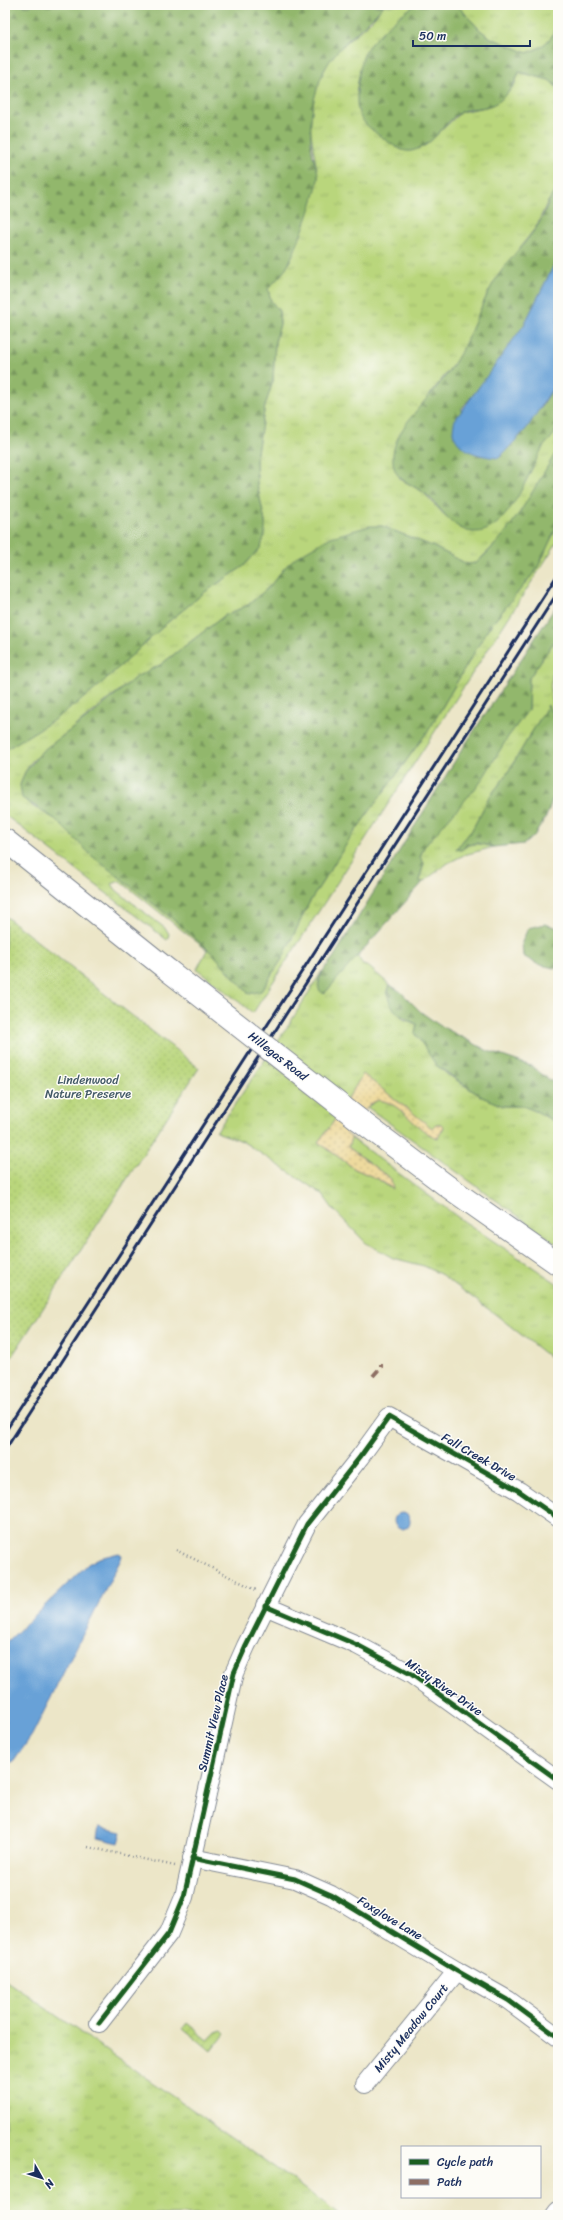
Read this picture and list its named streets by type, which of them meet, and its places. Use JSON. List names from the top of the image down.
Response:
{
  "streets": {
    "main road": ["Hillegas Road"],
    "street": [
      "Fall Creek Drive",
      "Misty River Drive",
      "Summit View Place",
      "Foxglove Lane",
      "Misty Meadow Court"
    ]
  },
  "crossings": [
    ["Fall Creek Drive", "Summit View Place"],
    ["Misty River Drive", "Summit View Place"],
    ["Summit View Place", "Foxglove Lane"],
    ["Foxglove Lane", "Misty Meadow Court"]
  ],
  "parks": ["Lindenwood Nature Preserve"],
  "legend": ["Cycle path", "Path"],
  "scale_bar": "50 m",
  "north": "bottom right"
}
